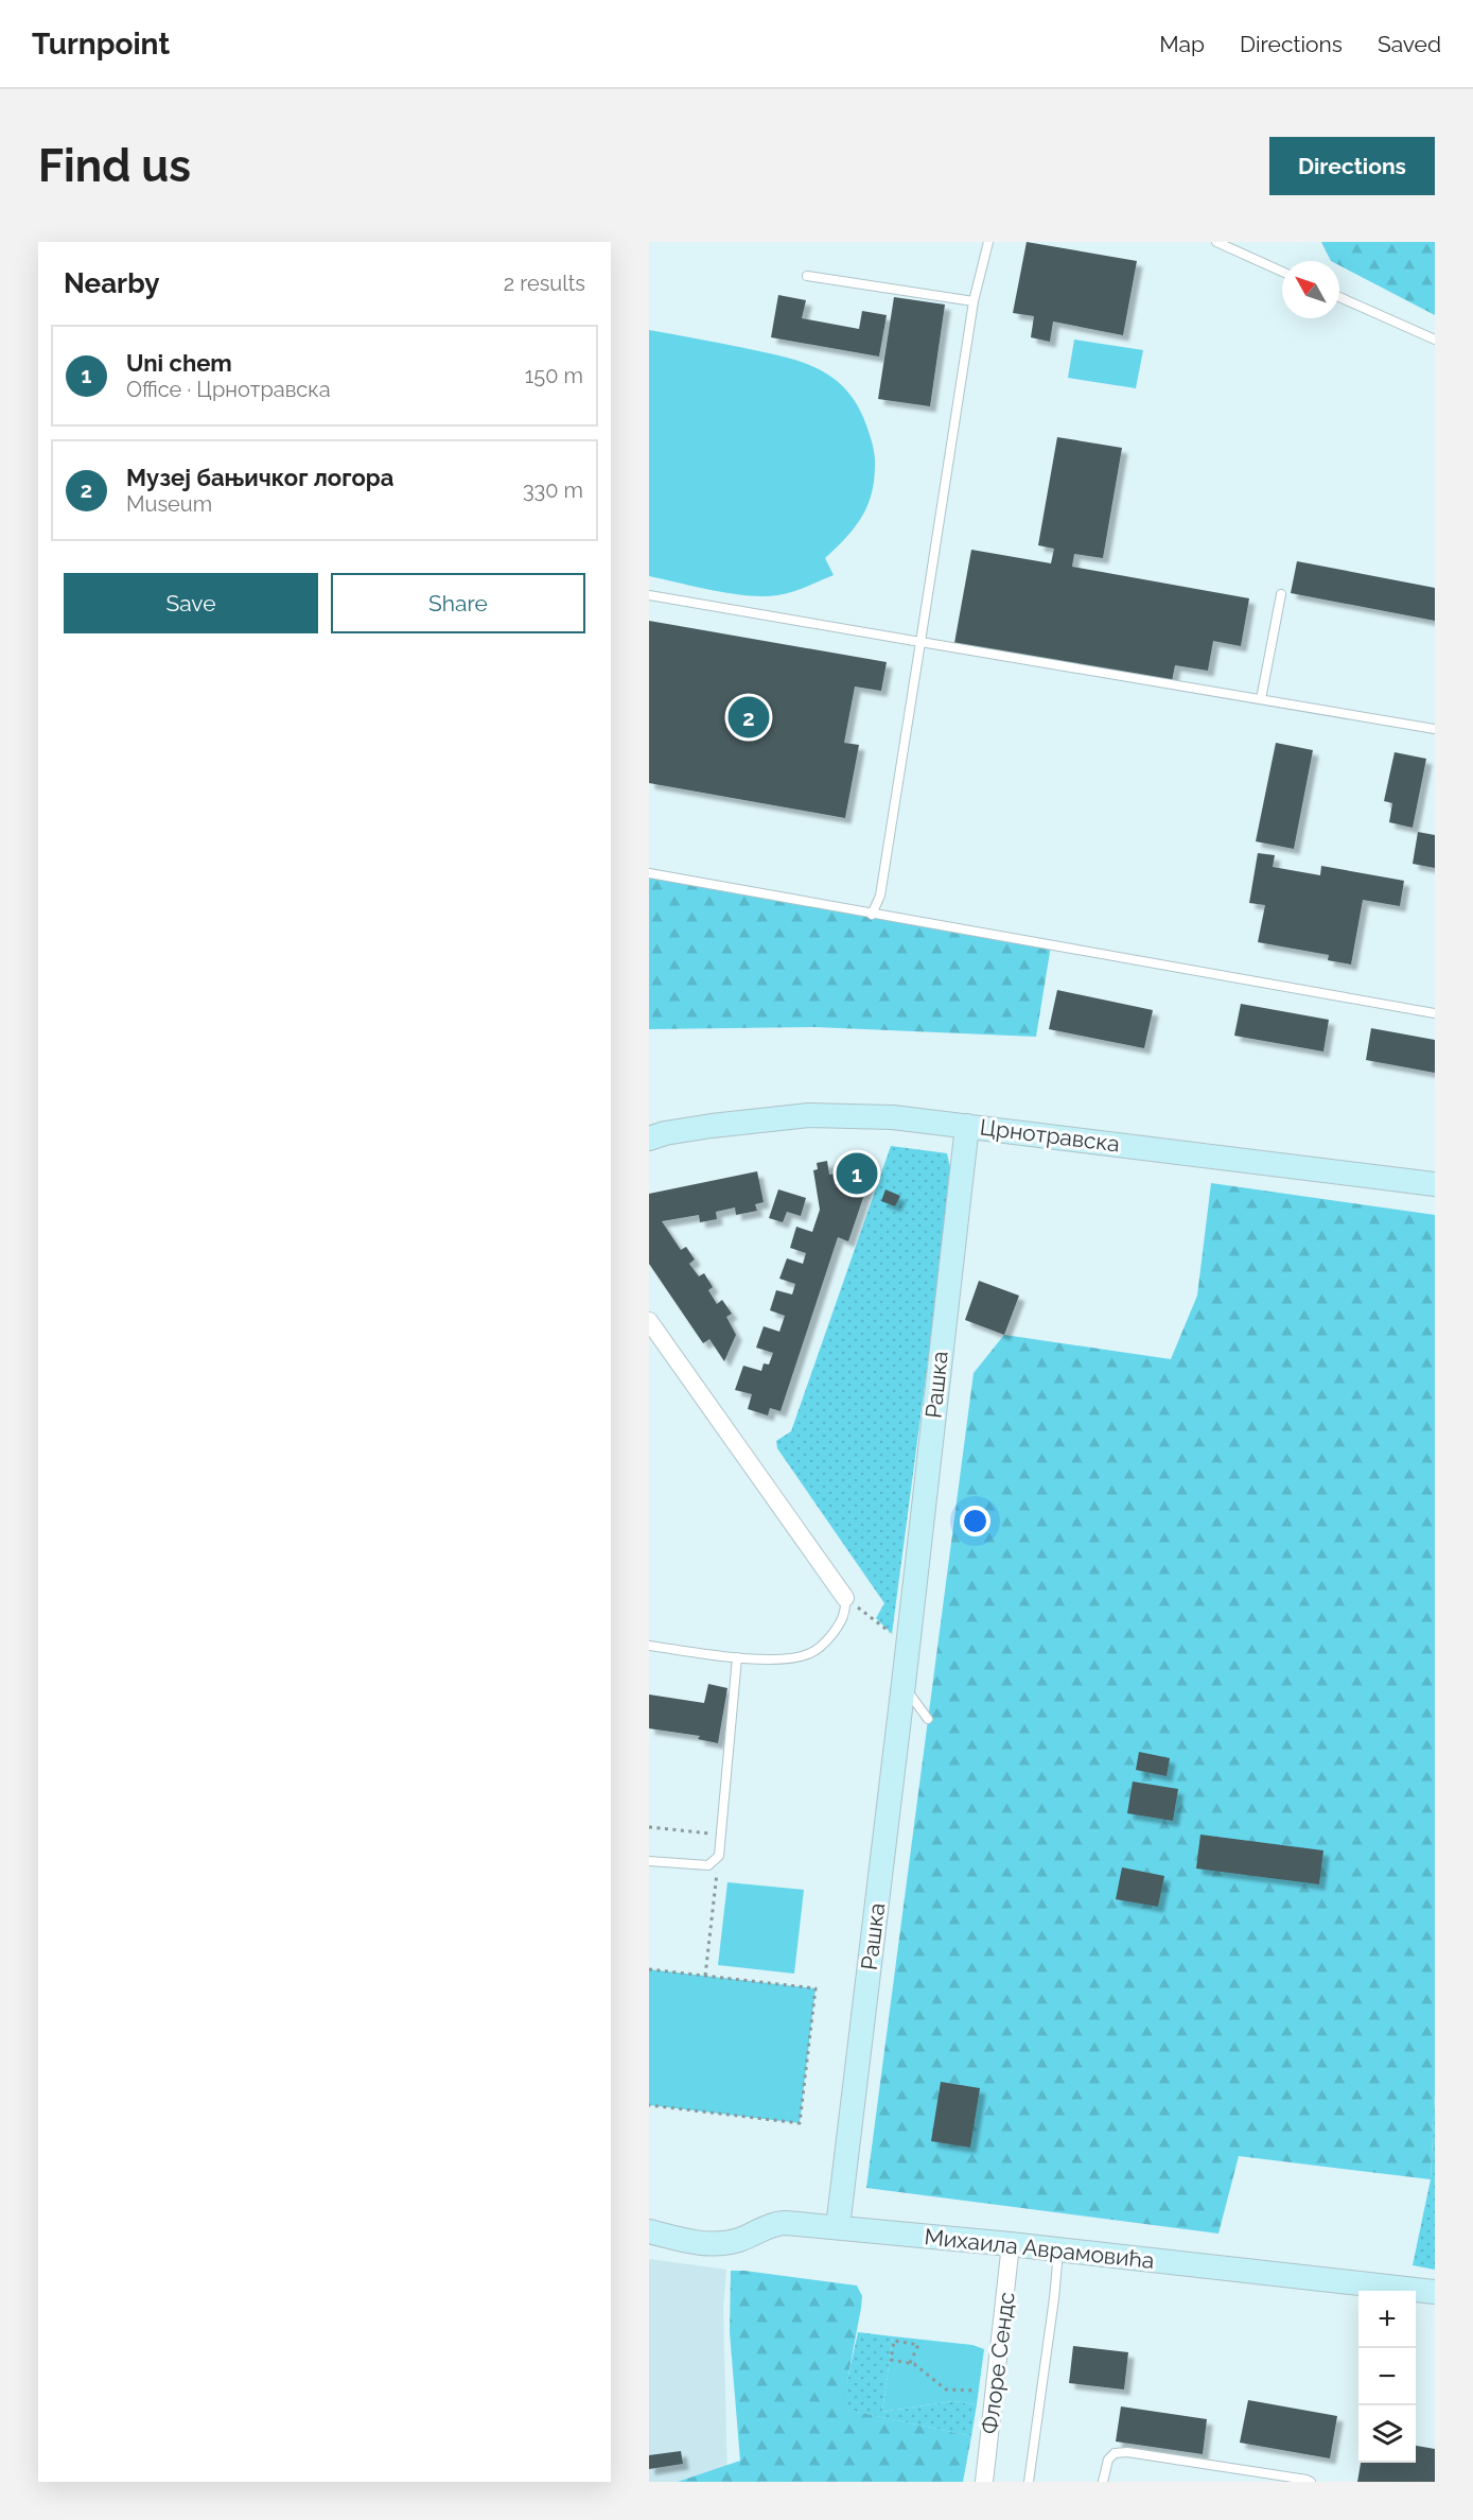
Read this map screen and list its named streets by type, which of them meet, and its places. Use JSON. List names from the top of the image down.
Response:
{
  "streets": {
    "street": [
      "Црнотравска",
      "Рашка",
      "Михаила Аврамовића",
      "Флоре Сендс"
    ]
  },
  "crossings": [
    ["Црнотравска", "Рашка"],
    ["Рашка", "Михаила Аврамовића"],
    ["Михаила Аврамовића", "Флоре Сендс"]
  ],
  "north": "top left",
  "page": {
    "header": "Turnpoint",
    "nav": ["Map", "Directions", "Saved"],
    "buttons": [
      "Directions",
      ["Save", "Share"]
    ],
    "title": "Find us",
    "heading": ["Nearby", "2 results"],
    "list": [
      {
        "mark": "1",
        "name": "Uni chem",
        "note": "Office · Црнотравска",
        "value": "150 m"
      },
      {
        "mark": "2",
        "name": "Музеј бањичког логора",
        "note": "Museum",
        "value": "330 m"
      }
    ],
    "pins": ["2", "1"],
    "map_buttons": ["+", "−"]
  }
}
